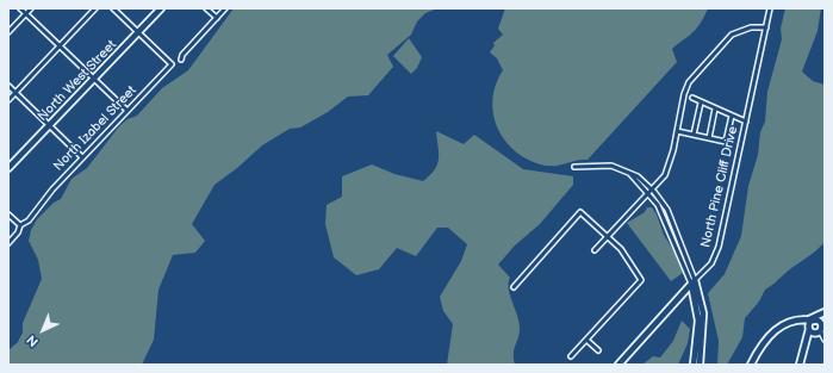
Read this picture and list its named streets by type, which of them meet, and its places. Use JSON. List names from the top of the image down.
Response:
{
  "streets": {
    "street": ["North West Street", "North Izabel Street", "North Pine Cliff Drive"]
  },
  "crossings": [
    ["North West Street", "North Izabel Street"]
  ],
  "north": "bottom left"
}
